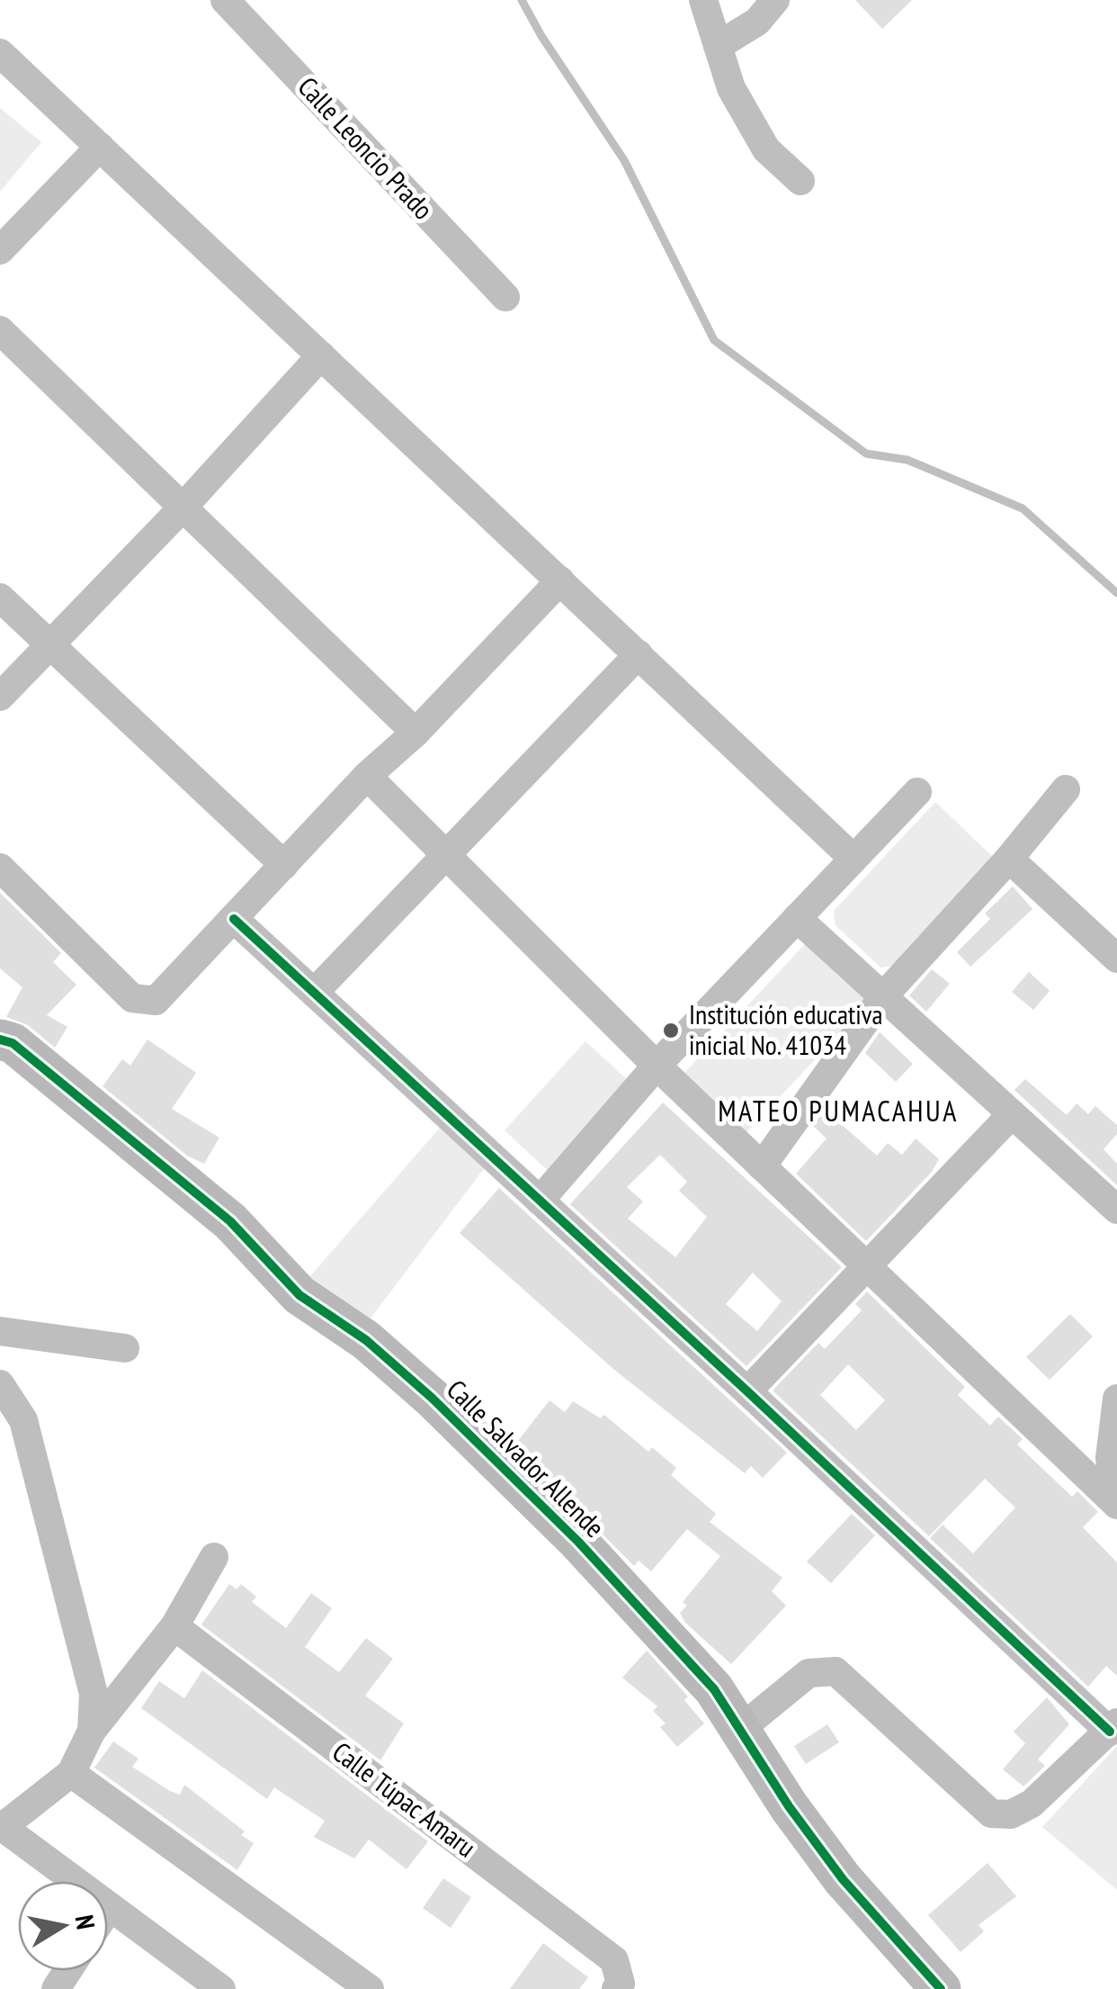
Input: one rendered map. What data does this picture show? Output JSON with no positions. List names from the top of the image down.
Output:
{
  "streets": {
    "street": ["Calle Leoncio Prado", "Calle Salvador Allende", "Calle Túpac Amaru"]
  },
  "districts": ["MATEO PUMACAHUA"],
  "places": ["Institución educativa inicial No. 41034"],
  "north": "right"
}
